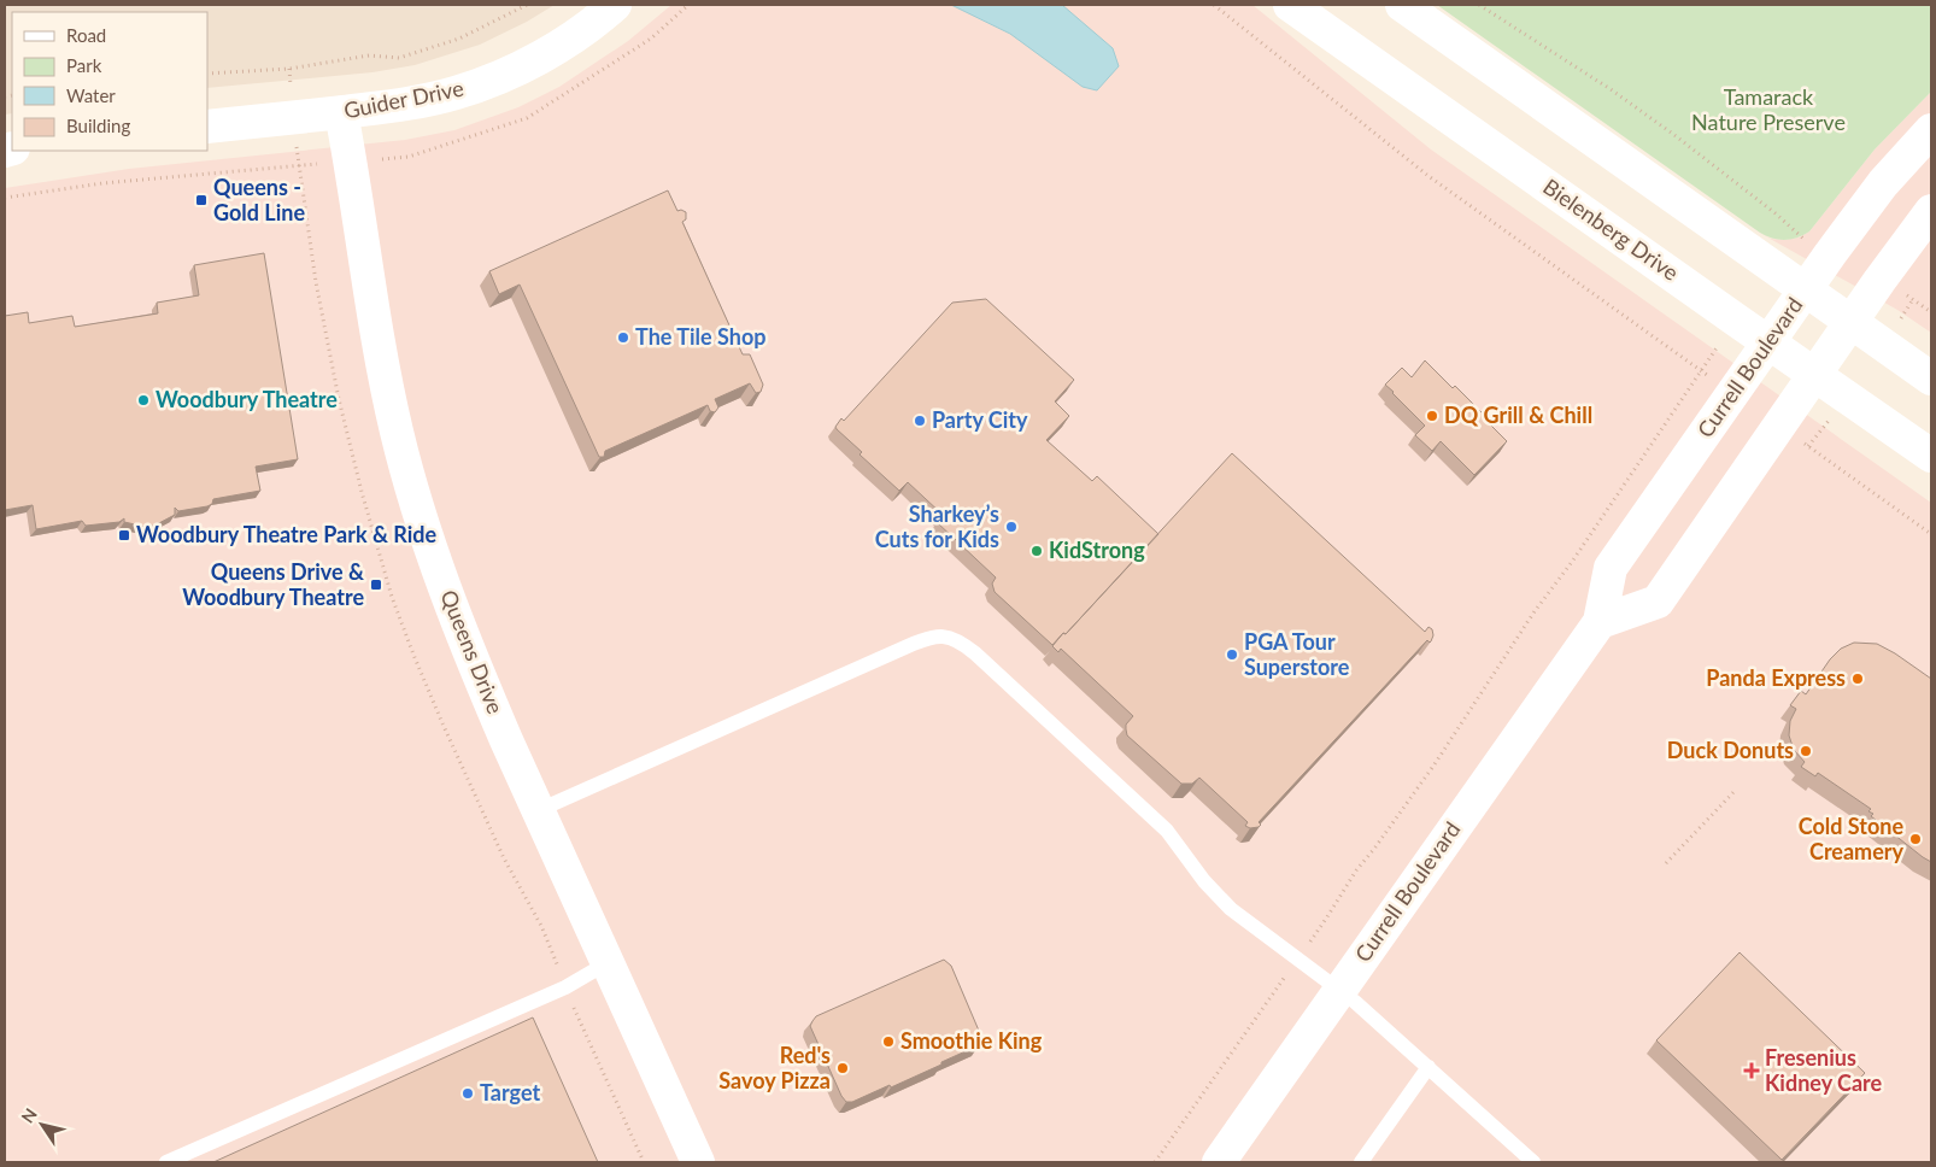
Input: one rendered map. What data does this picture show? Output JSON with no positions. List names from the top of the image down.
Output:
{
  "streets": {
    "street": [
      "Guider Drive",
      "Bielenberg Drive",
      "Currell Boulevard",
      "Queens Drive"
    ]
  },
  "crossings": [
    ["Guider Drive", "Queens Drive"],
    ["Bielenberg Drive", "Currell Boulevard"]
  ],
  "parks": ["Tamarack Nature Preserve"],
  "places": {
    "transit": ["Queens - Gold Line", "Woodbury Theatre Park & Ride", "Queens Drive & Woodbury Theatre"],
    "other": [
      "The Tile Shop",
      "Woodbury Theatre",
      "DQ Grill & Chill",
      "Party City",
      "Sharkey’s Cuts for Kids",
      "KidStrong",
      "PGA Tour Superstore",
      "Panda Express",
      "Duck Donuts",
      "Cold Stone Creamery",
      "Smoothie King",
      "Red's Savoy Pizza",
      "Target"
    ],
    "health": ["Fresenius Kidney Care"]
  },
  "legend": [
    "Road",
    "Park",
    "Water",
    "Building"
  ],
  "north": "top left"
}
